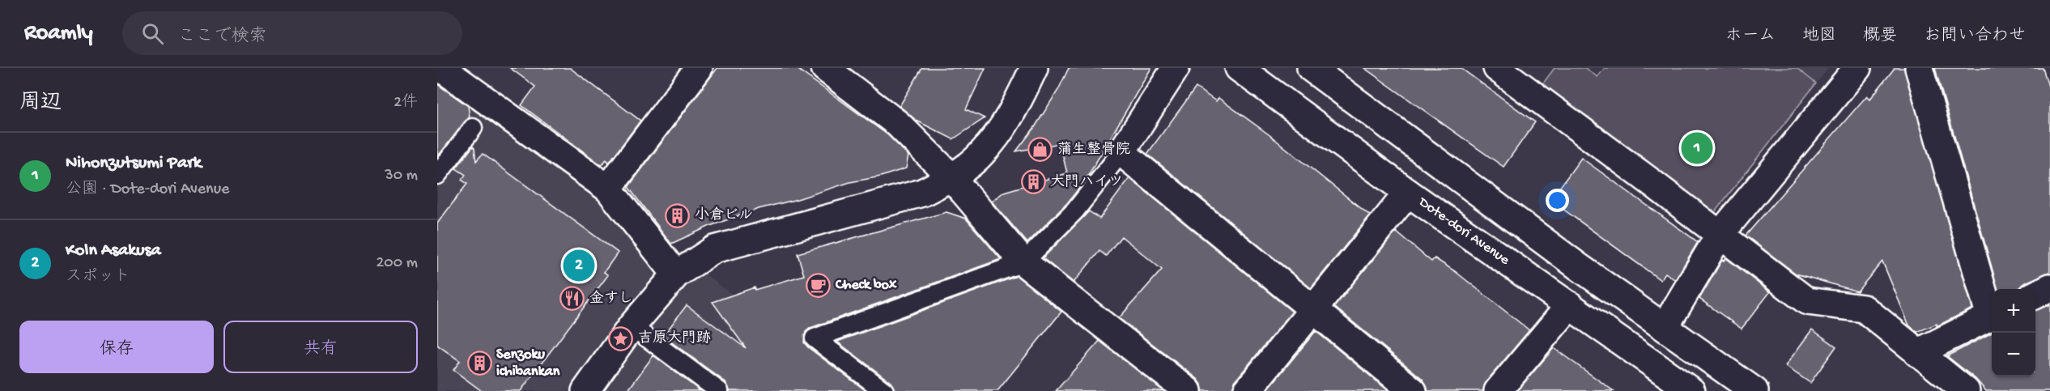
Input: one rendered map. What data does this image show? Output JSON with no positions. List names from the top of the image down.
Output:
{
  "streets": {
    "street": ["Dote-dori Avenue"]
  },
  "places": {
    "shop": ["蒲生整骨院"],
    "building": ["大門ハイツ", "小倉ビル", "Senzoku ichibankan"],
    "cafe": ["Check box"],
    "restaurant": ["金すし"],
    "place": ["吉原大門跡"]
  },
  "page": {
    "header": "Roamly",
    "search": "ここで検索",
    "nav": [
      "ホーム",
      "地図",
      "概要",
      "お問い合わせ"
    ],
    "heading": ["周辺", "2件"],
    "pins": ["1", "2"],
    "list": [
      {
        "mark": "1",
        "name": "Nihonzutsumi Park",
        "note": "公園 · Dote-dori Avenue",
        "value": "30 m"
      },
      {
        "mark": "2",
        "name": "Koln Asakusa",
        "note": "スポット",
        "value": "200 m"
      }
    ],
    "map_buttons": ["+", "−"],
    "buttons": ["保存", "共有"]
  }
}
